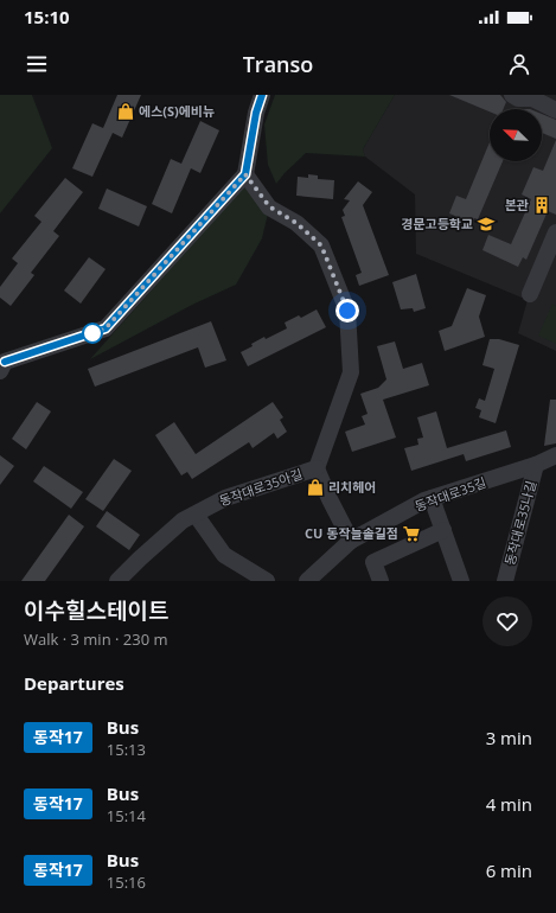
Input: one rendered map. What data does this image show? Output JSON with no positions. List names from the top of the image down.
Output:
{
  "streets": {
    "street": ["동작대로35아길", "동작대로35길", "동작대로35나길"]
  },
  "crossings": [
    ["동작대로35길", "동작대로35나길"]
  ],
  "places": {
    "shop": ["에스(S)에비뉴", "리치헤어"],
    "building": ["본관"],
    "school or university": ["경문고등학교"],
    "supermarket": ["CU 동작늘솔길점"]
  },
  "lines": ["bus line 동작17"],
  "north": "top left",
  "page": {
    "status": "15:10",
    "header": "Transo",
    "heading": [
      ["이수힐스테이트", "Walk · 3 min · 230 m"],
      "Departures"
    ],
    "list": [
      {
        "mark": "동작17",
        "name": "Bus",
        "note": "15:13",
        "value": "3 min"
      },
      {
        "mark": "동작17",
        "name": "Bus",
        "note": "15:14",
        "value": "4 min"
      },
      {
        "mark": "동작17",
        "name": "Bus",
        "note": "15:16",
        "value": "6 min"
      }
    ]
  }
}
